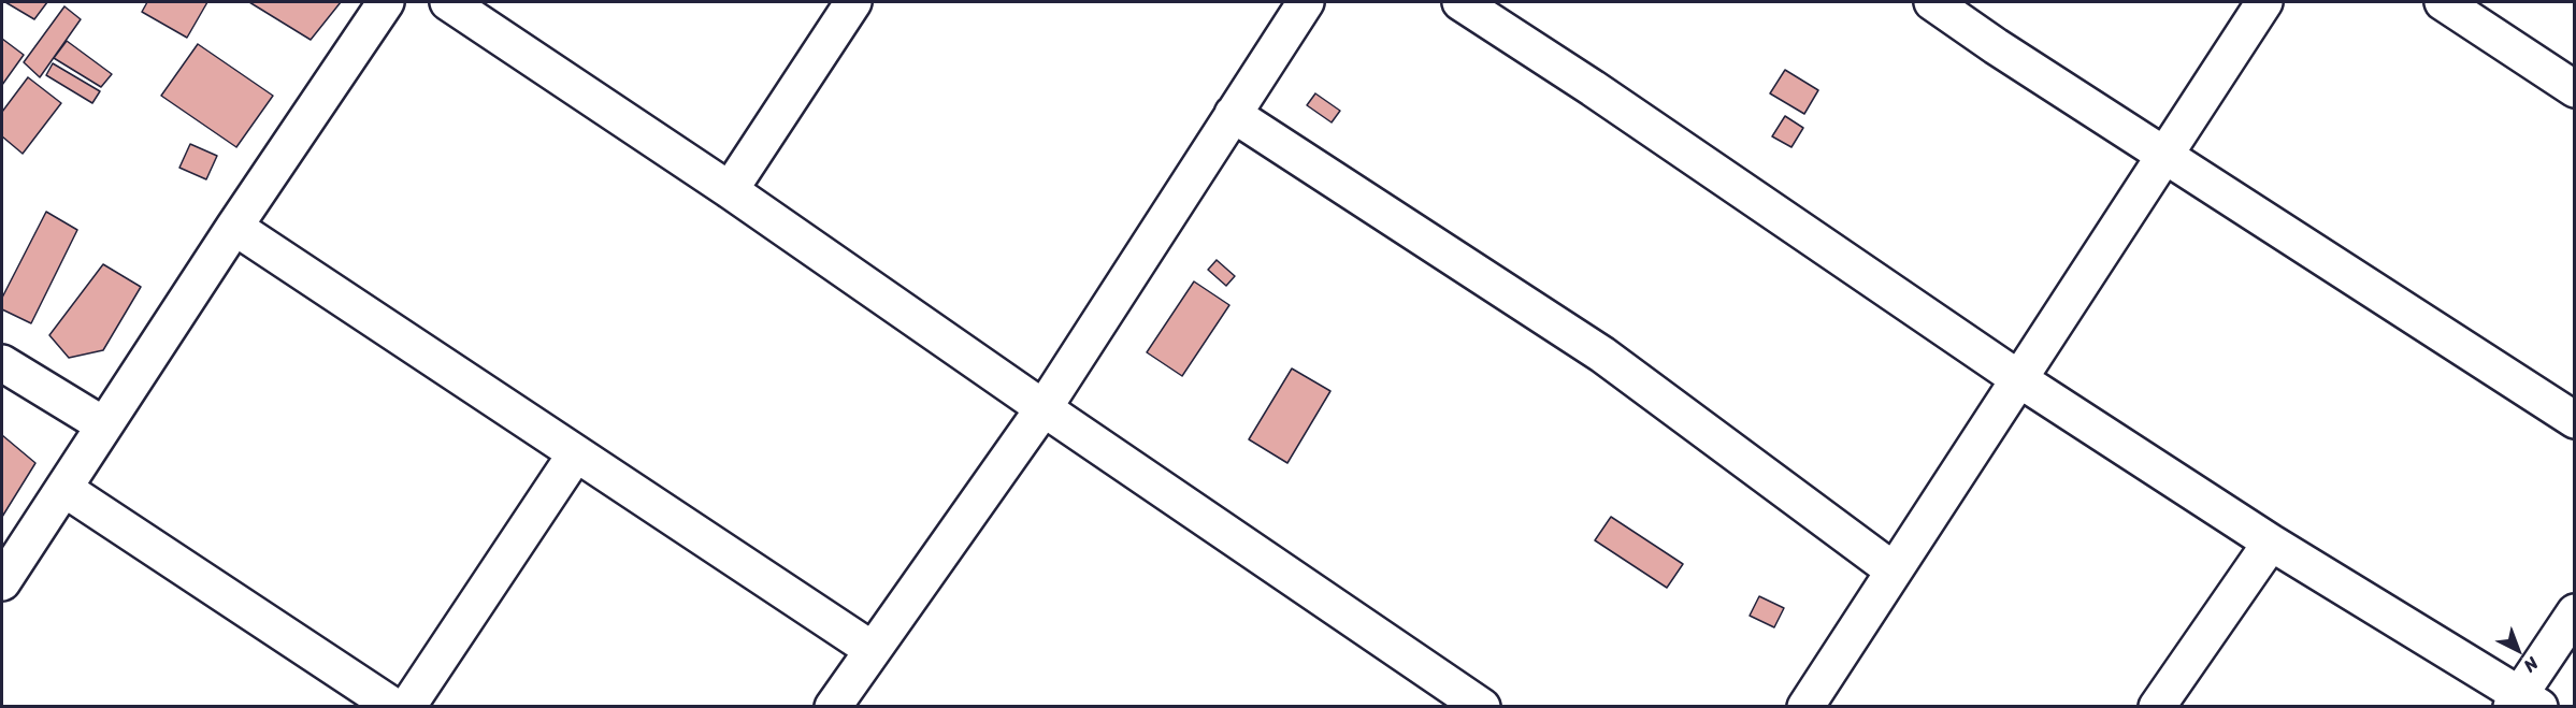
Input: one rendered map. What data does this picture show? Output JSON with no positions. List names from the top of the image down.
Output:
{
  "north": "bottom right"
}
